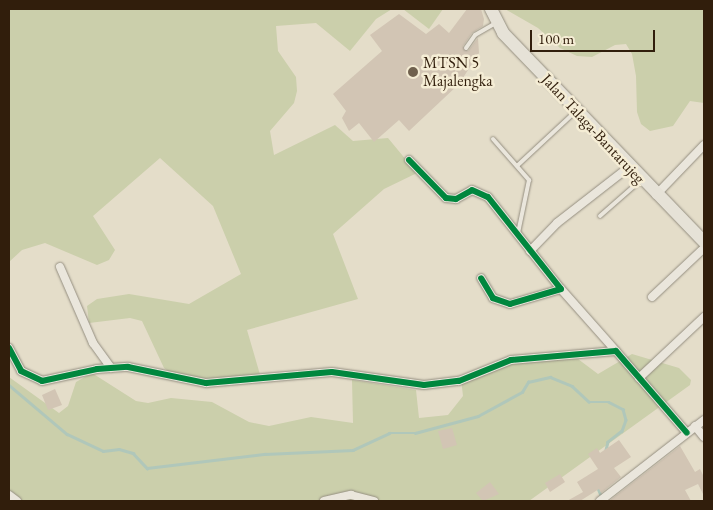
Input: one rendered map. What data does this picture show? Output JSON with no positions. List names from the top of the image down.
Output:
{
  "streets": {
    "main road": ["Jalan Talaga-Bantarujeg"]
  },
  "places": ["MTSN 5 Majalengka"],
  "scale_bar": "100 m"
}
